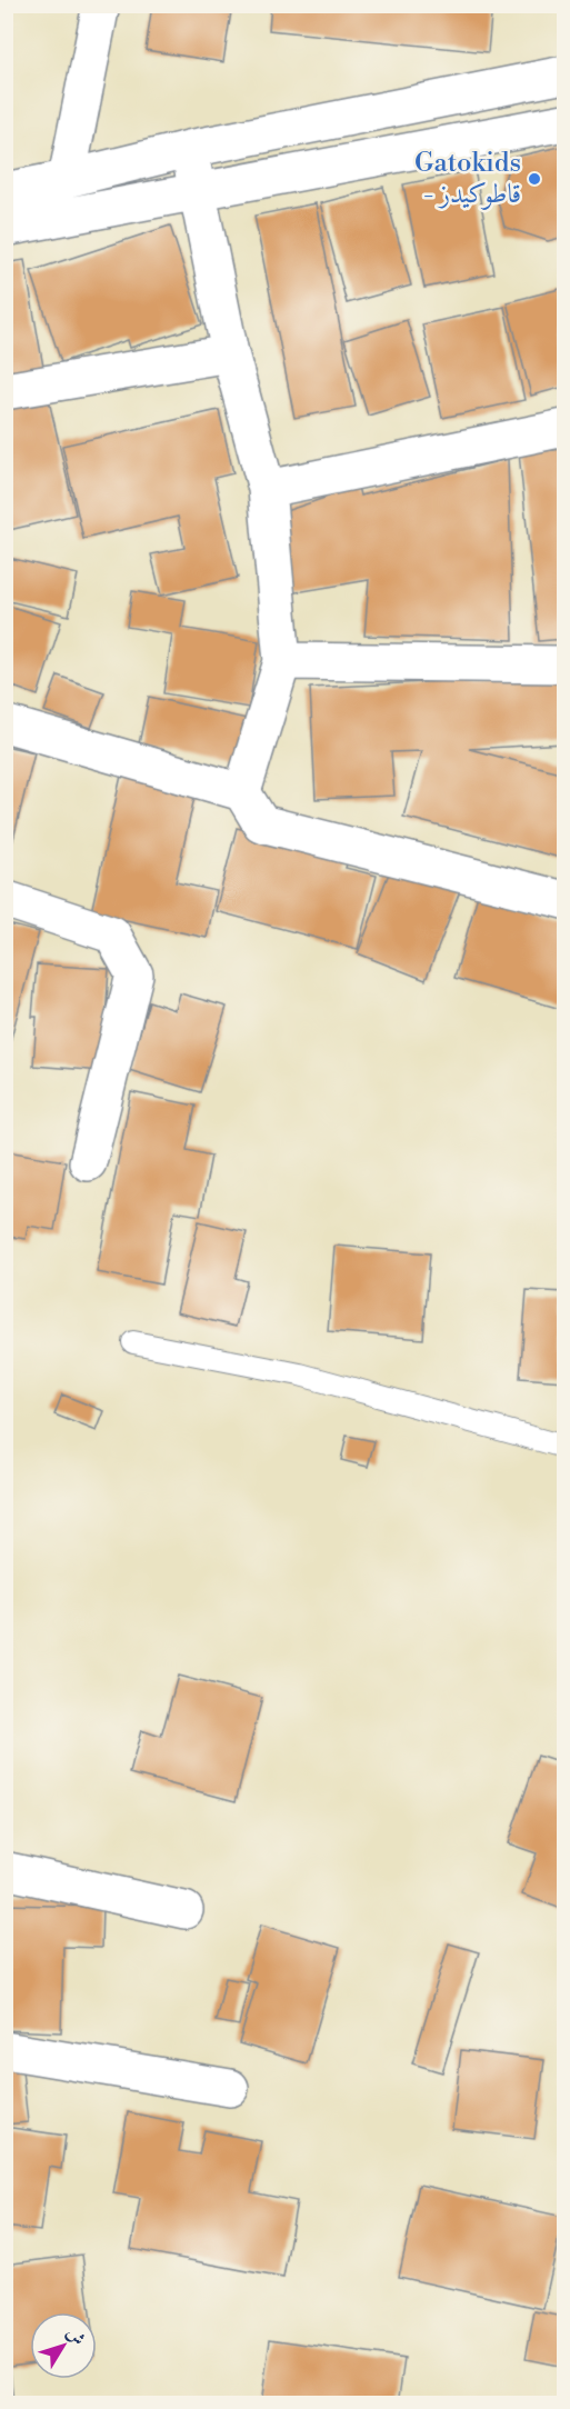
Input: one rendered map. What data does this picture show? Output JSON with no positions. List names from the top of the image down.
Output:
{
  "places": ["Gatokids - قاطوكيدز"],
  "north": "top right"
}
